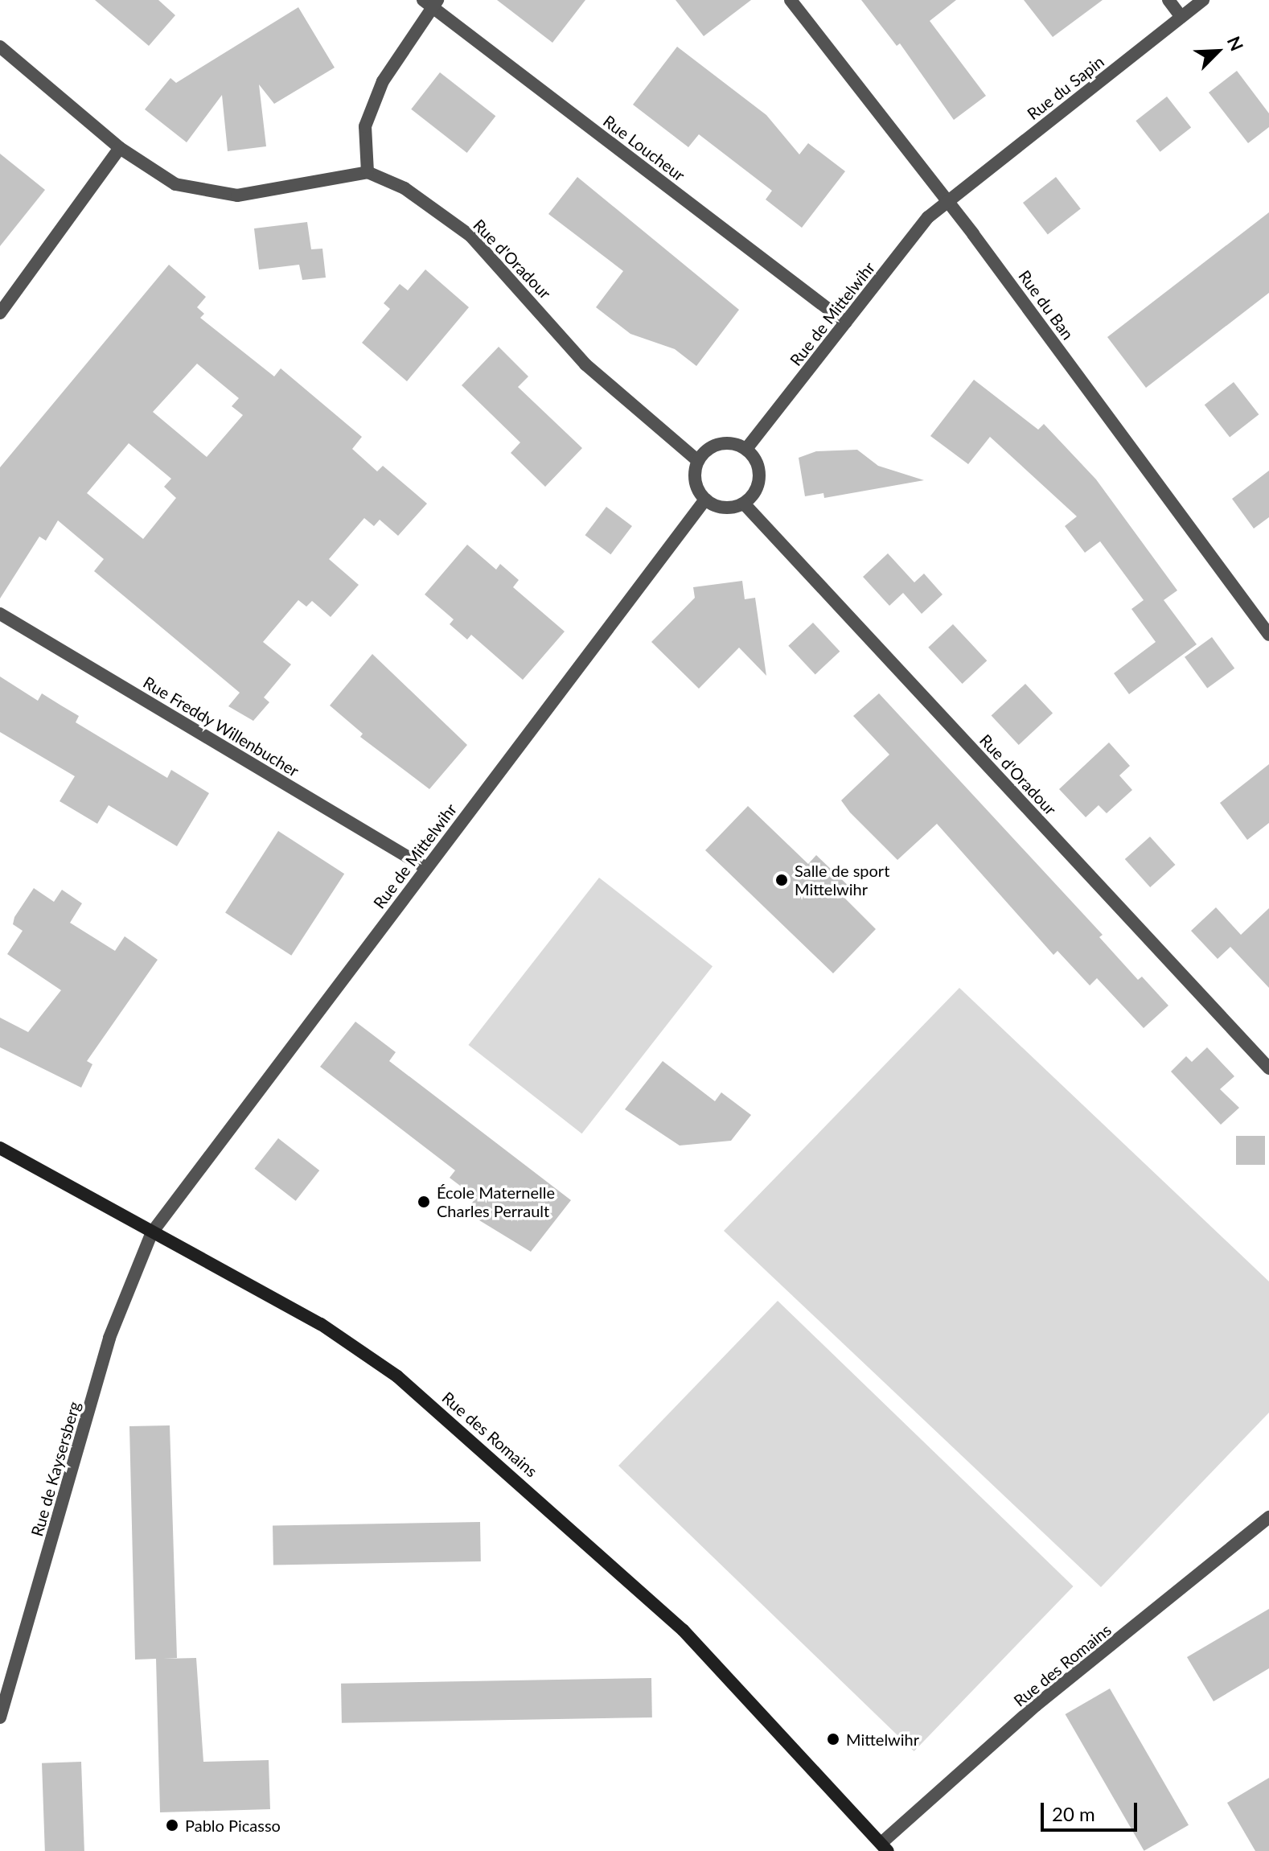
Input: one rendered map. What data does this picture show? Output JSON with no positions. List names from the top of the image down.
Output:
{
  "streets": {
    "main road": ["Rue des Romains"],
    "street": [
      "Rue du Sapin",
      "Rue Loucheur",
      "Rue d'Oradour",
      "Rue du Ban",
      "Rue de Mittelwihr",
      "Rue Freddy Willenbucher",
      "Rue de Kaysersberg"
    ]
  },
  "crossings": [
    ["Rue du Sapin", "Rue du Ban"],
    ["Rue du Sapin", "Rue de Mittelwihr"],
    ["Rue Loucheur", "Rue de Mittelwihr"],
    ["Rue d'Oradour", "Rue de Mittelwihr"],
    ["Rue du Ban", "Rue de Mittelwihr"],
    ["Rue de Mittelwihr", "Rue Freddy Willenbucher"],
    ["Rue de Mittelwihr", "Rue des Romains"],
    ["Rue de Mittelwihr", "Rue de Kaysersberg"],
    ["Rue des Romains", "Rue de Kaysersberg"]
  ],
  "places": [
    "Salle de sport Mittelwihr",
    "École Maternelle Charles Perrault",
    "Mittelwihr",
    "Pablo Picasso"
  ],
  "scale_bar": "20 m",
  "north": "top right"
}
